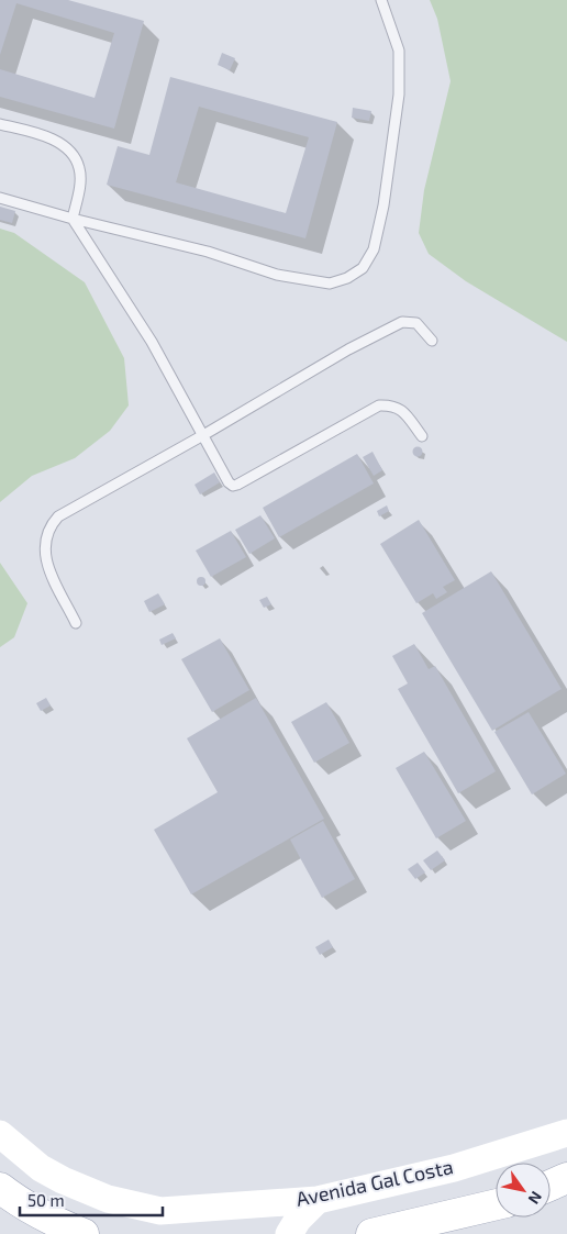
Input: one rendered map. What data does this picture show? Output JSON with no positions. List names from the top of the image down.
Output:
{
  "streets": {
    "street": ["Avenida Gal Costa"]
  },
  "scale_bar": "50 m",
  "north": "bottom right"
}
